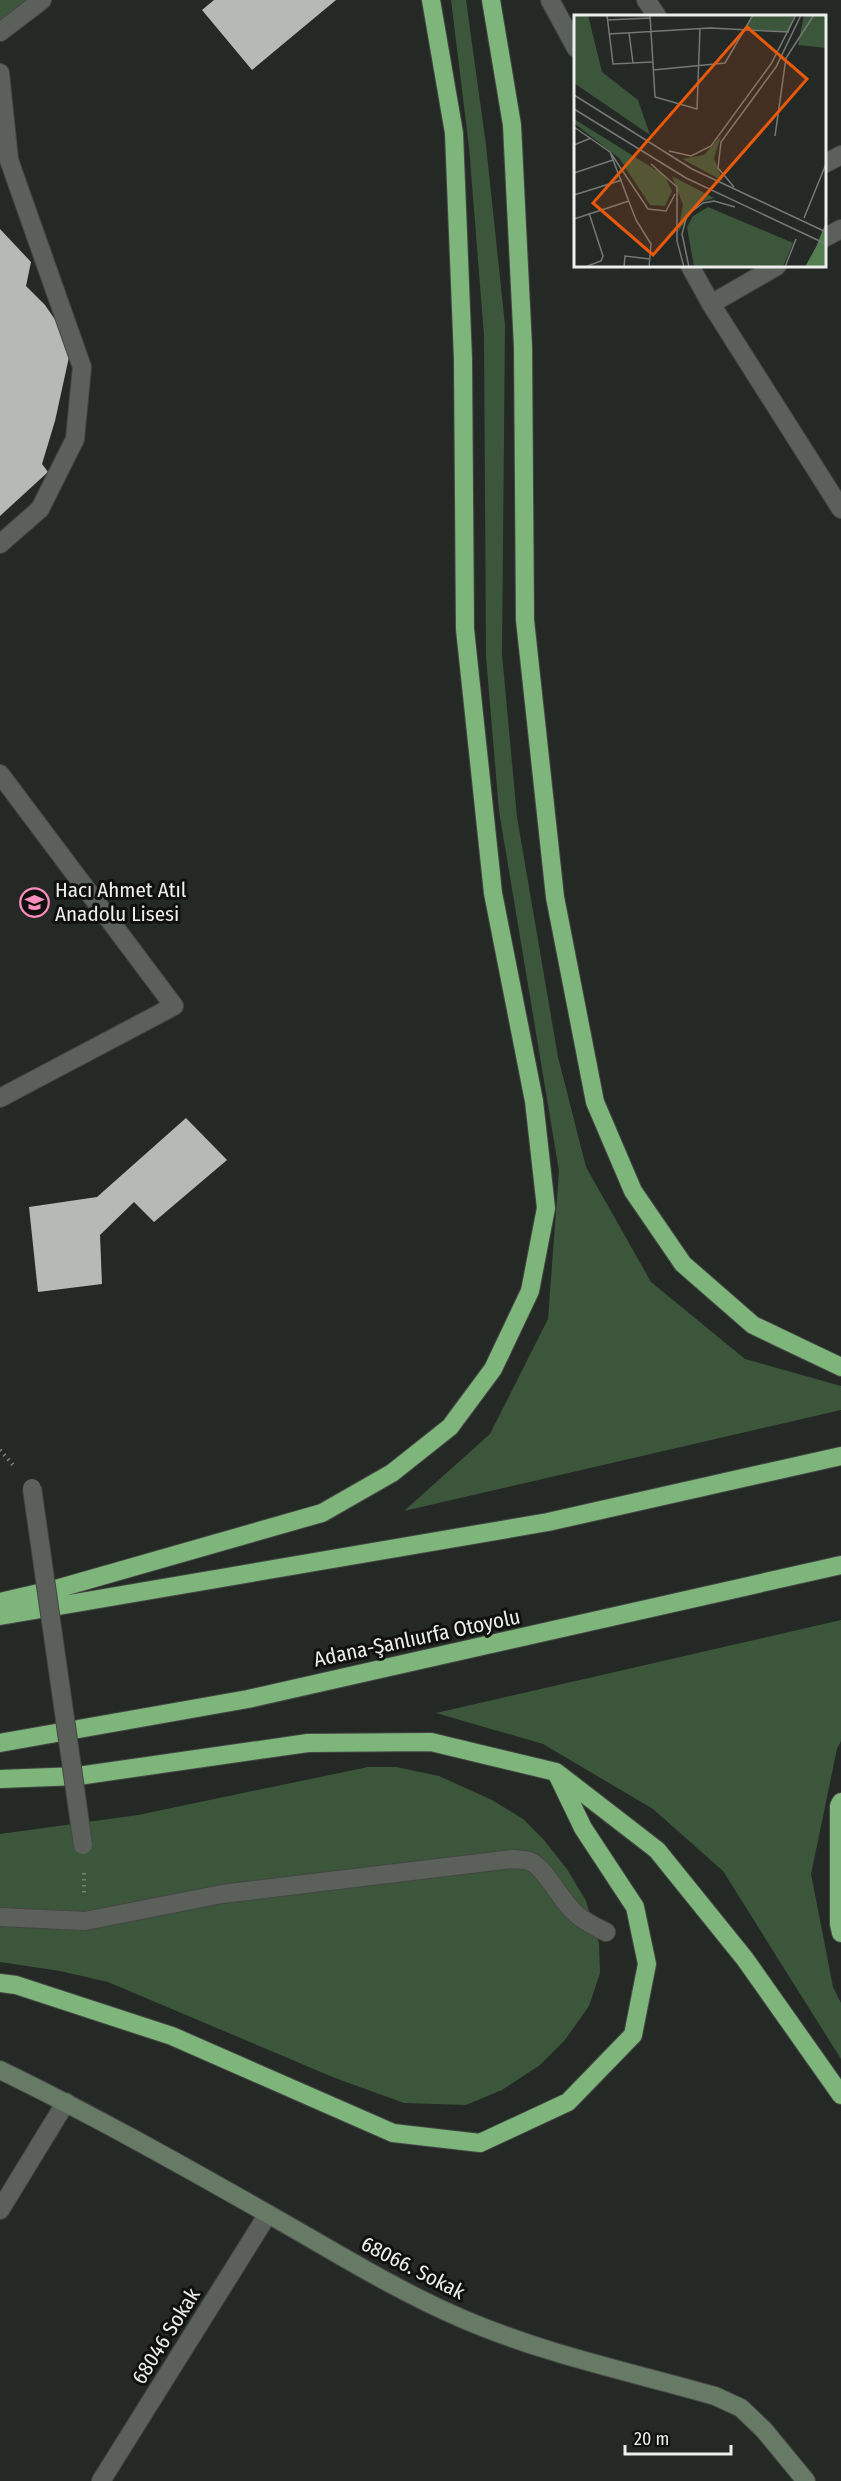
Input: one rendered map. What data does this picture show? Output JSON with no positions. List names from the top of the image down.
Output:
{
  "streets": {
    "highway": ["Adana-Şanlıurfa Otoyolu"],
    "main road": ["68066. Sokak"],
    "street": ["68046 Sokak"]
  },
  "crossings": [
    ["68066. Sokak", "68046 Sokak"]
  ],
  "places": {
    "school or university": ["Hacı Ahmet Atıl Anadolu Lisesi"]
  },
  "scale_bar": "20 m"
}
